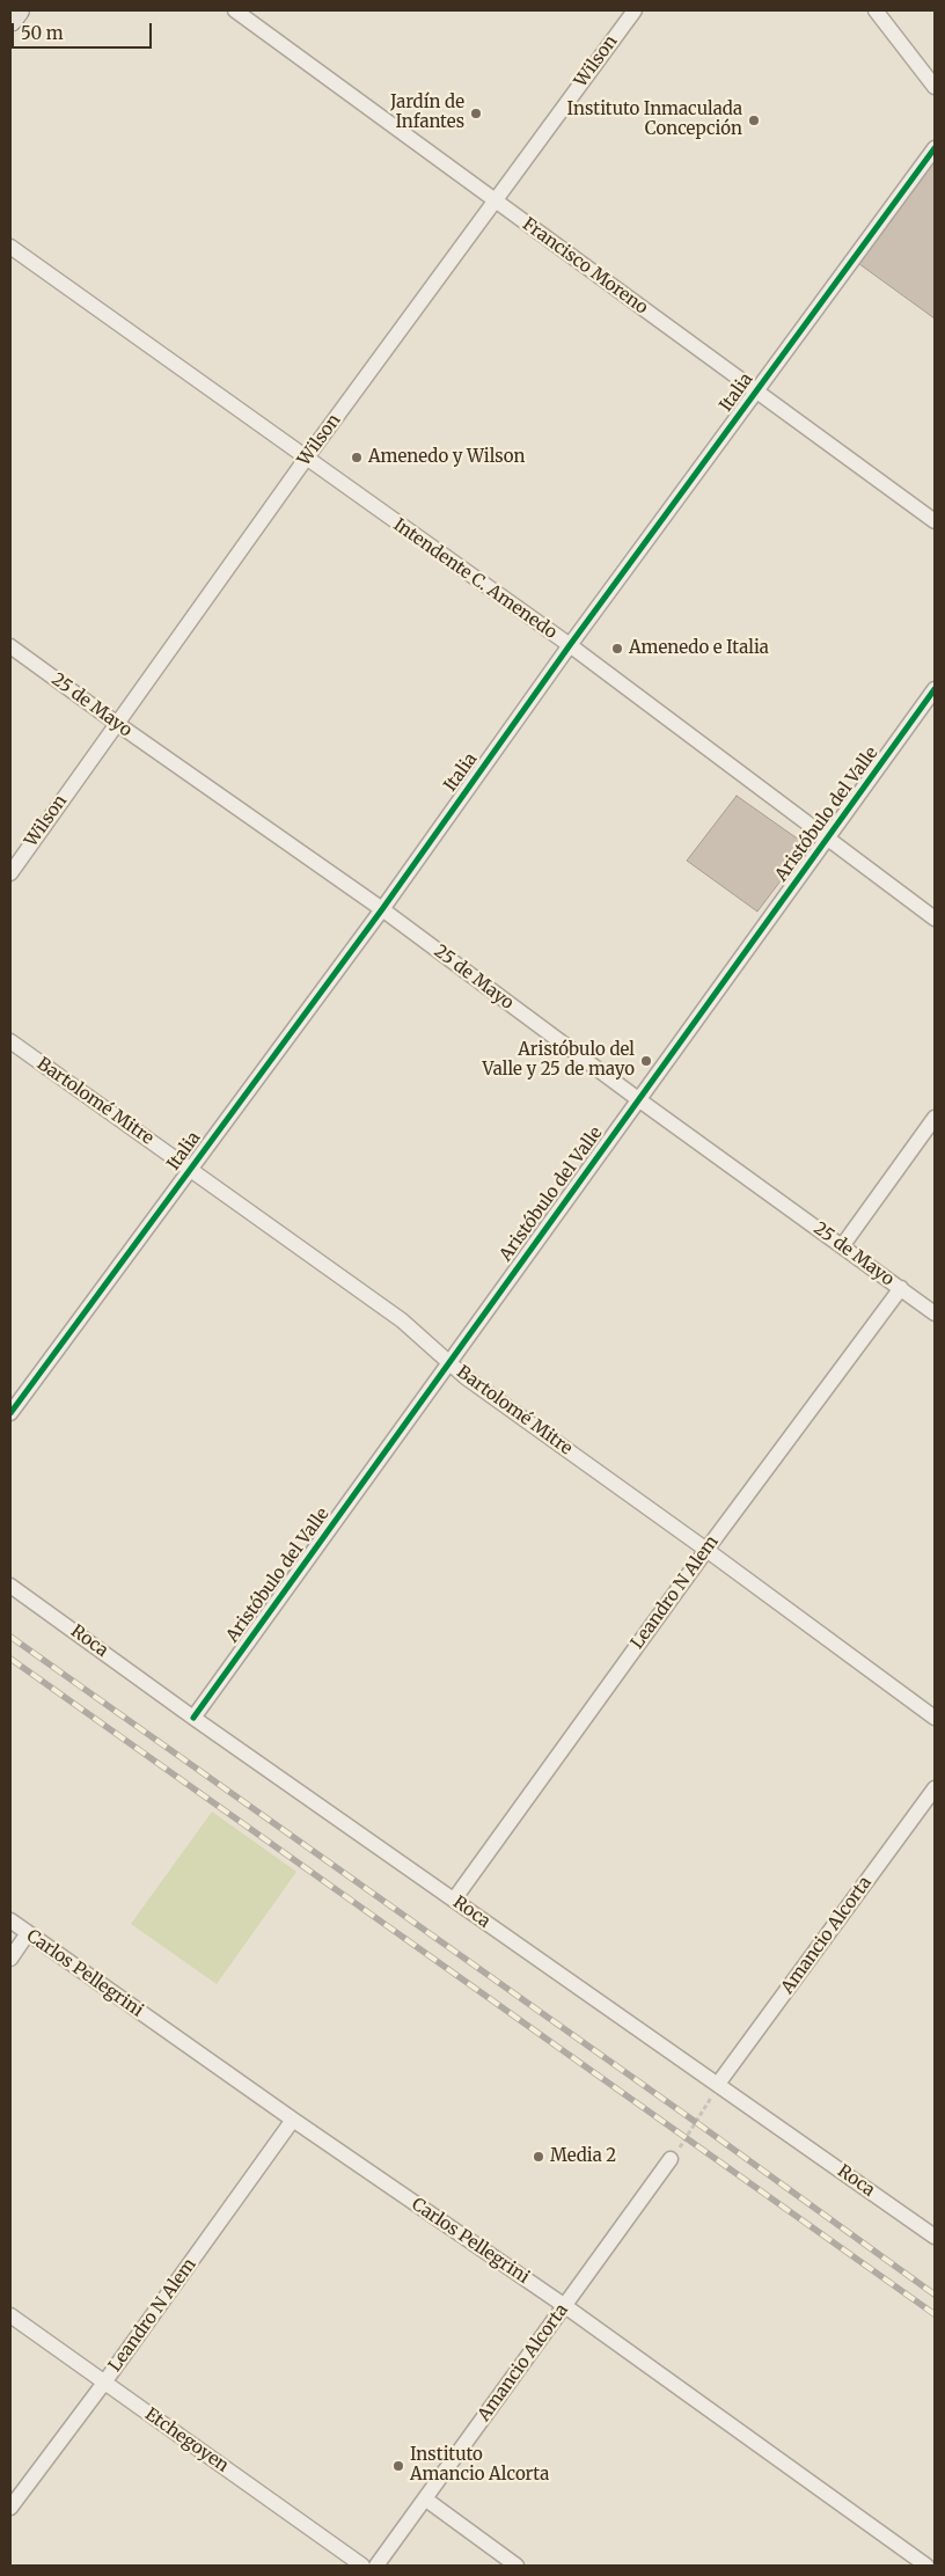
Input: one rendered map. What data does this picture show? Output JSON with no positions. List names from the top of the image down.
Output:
{
  "streets": {
    "street": [
      "Wilson",
      "Francisco Moreno",
      "Italia",
      "Intendente C. Amenedo",
      "25 de Mayo",
      "Aristóbulo del Valle",
      "Bartolomé Mitre",
      "Leandro N Alem",
      "Roca",
      "Amancio Alcorta",
      "Carlos Pellegrini",
      "Etchegoyen"
    ]
  },
  "crossings": [
    ["Wilson", "Francisco Moreno"],
    ["Wilson", "Intendente C. Amenedo"],
    ["Wilson", "25 de Mayo"],
    ["Francisco Moreno", "Italia"],
    ["Italia", "Intendente C. Amenedo"],
    ["Italia", "25 de Mayo"],
    ["Italia", "Bartolomé Mitre"],
    ["Intendente C. Amenedo", "Aristóbulo del Valle"],
    ["25 de Mayo", "Aristóbulo del Valle"],
    ["25 de Mayo", "Leandro N Alem"],
    ["Aristóbulo del Valle", "Bartolomé Mitre"],
    ["Aristóbulo del Valle", "Roca"],
    ["Bartolomé Mitre", "Leandro N Alem"],
    ["Leandro N Alem", "Roca"],
    ["Leandro N Alem", "Carlos Pellegrini"],
    ["Leandro N Alem", "Etchegoyen"],
    ["Roca", "Amancio Alcorta"],
    ["Amancio Alcorta", "Carlos Pellegrini"]
  ],
  "places": [
    "Jardín de Infantes",
    "Instituto Inmaculada Concepción",
    "Amenedo y Wilson",
    "Amenedo e Italia",
    "Aristóbulo del Valle y 25 de mayo",
    "Media 2",
    "Instituto Amancio Alcorta"
  ],
  "scale_bar": "50 m"
}
